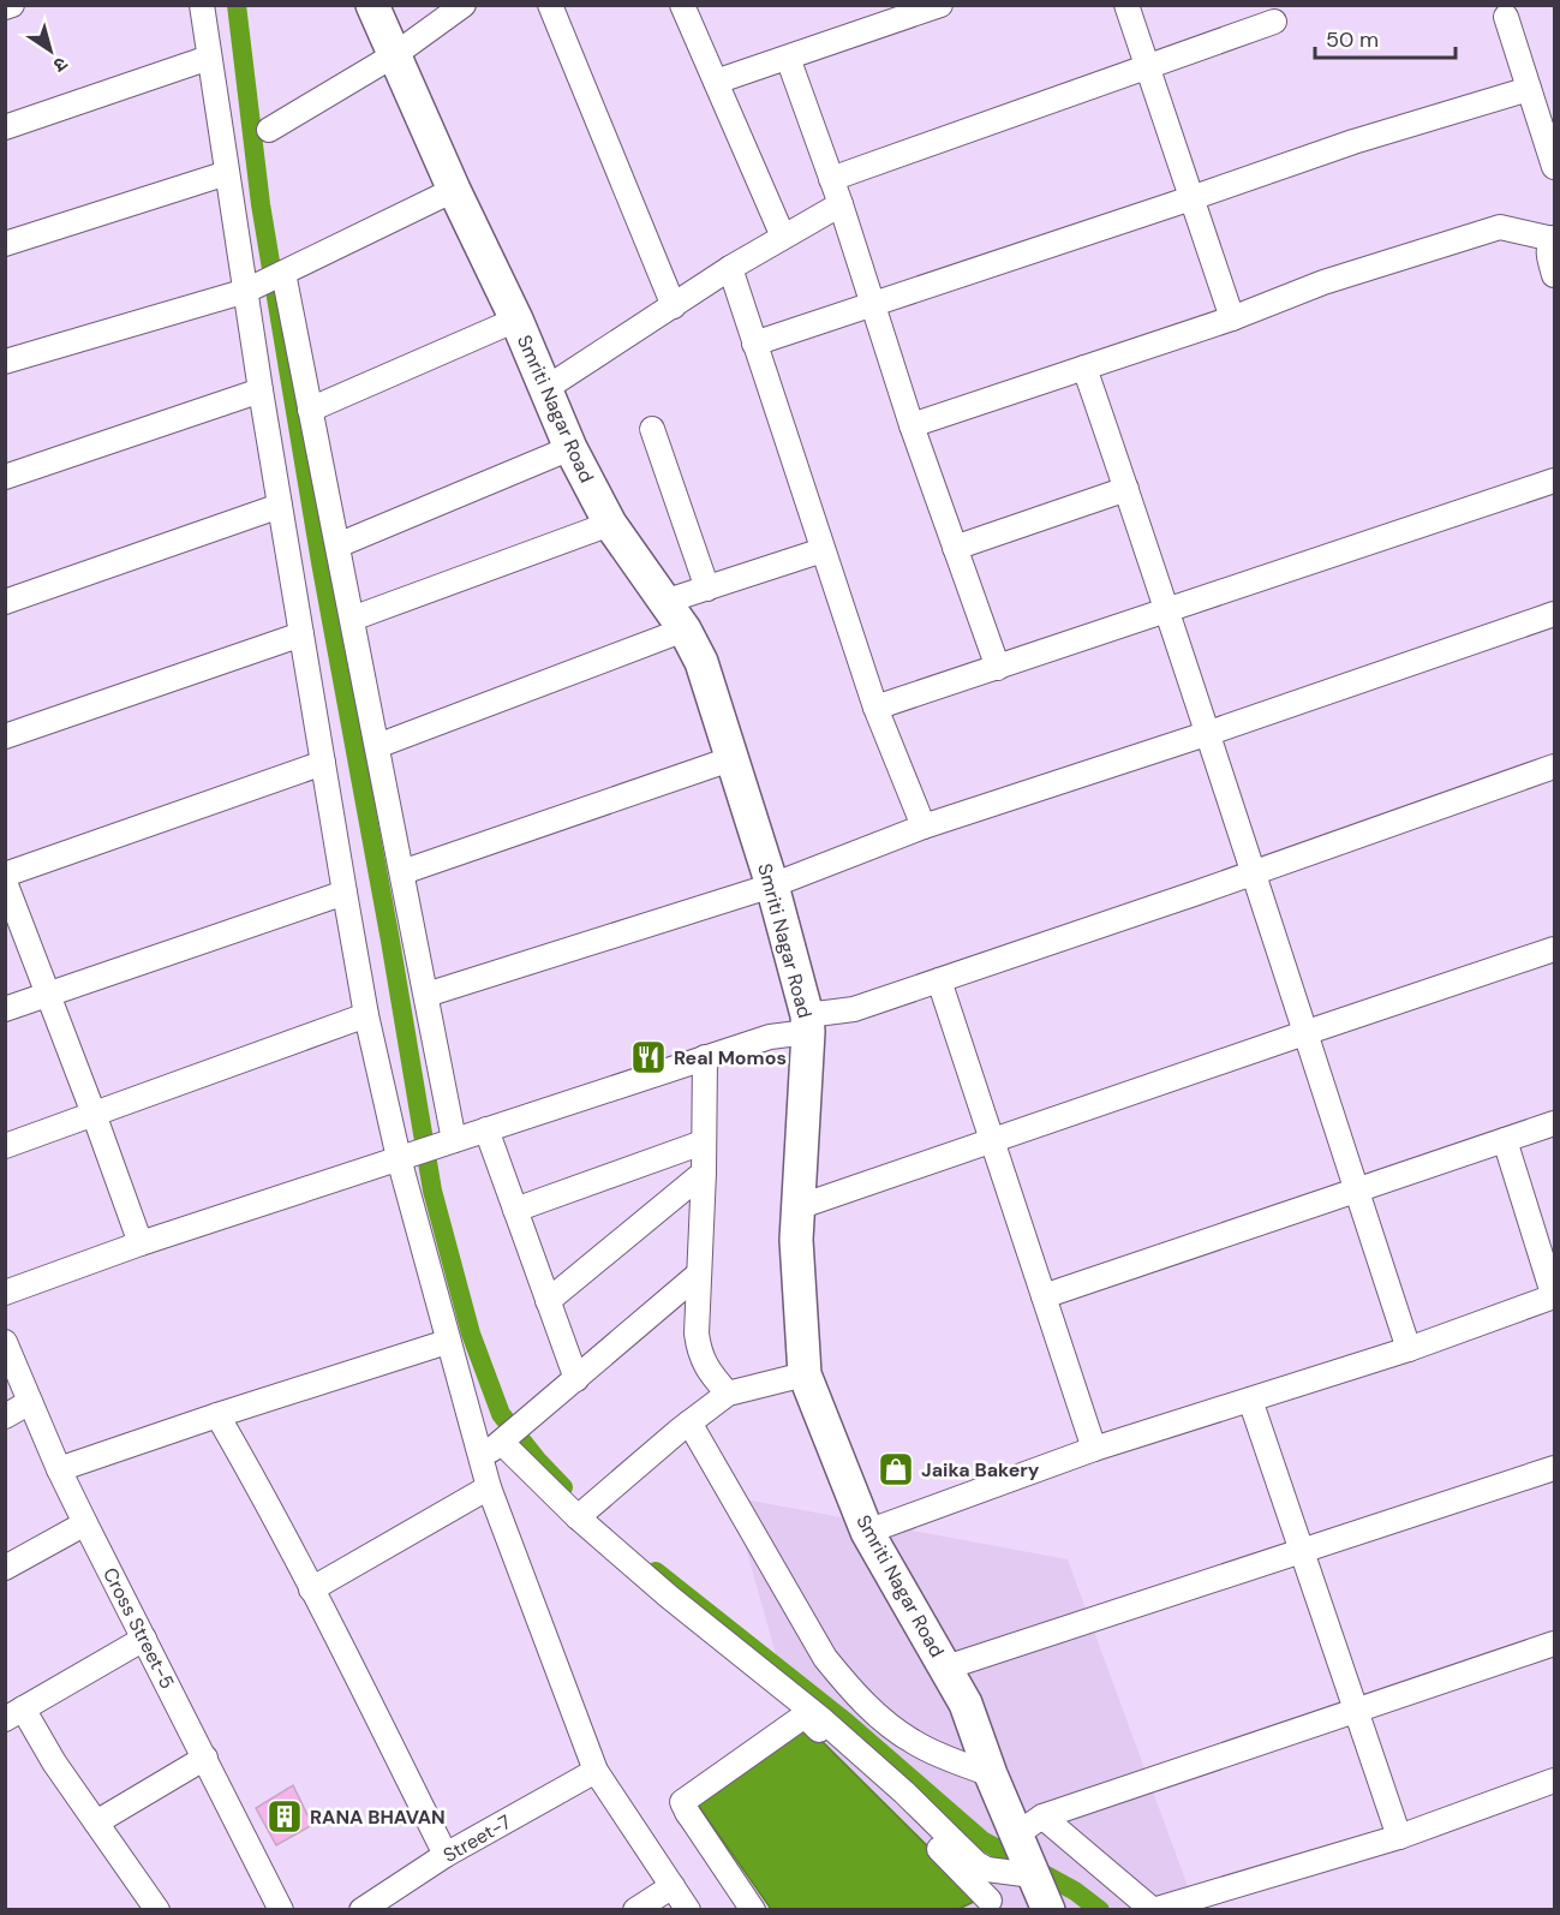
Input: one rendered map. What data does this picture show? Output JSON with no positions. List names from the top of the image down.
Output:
{
  "streets": {
    "main road": ["Smriti Nagar Road"],
    "street": ["Cross Street-5", "Street-7"]
  },
  "places": {
    "restaurant": ["Real Momos"],
    "shop": ["Jaika Bakery"],
    "building": ["RANA BHAVAN"]
  },
  "scale_bar": "50 m",
  "north": "bottom right"
}
